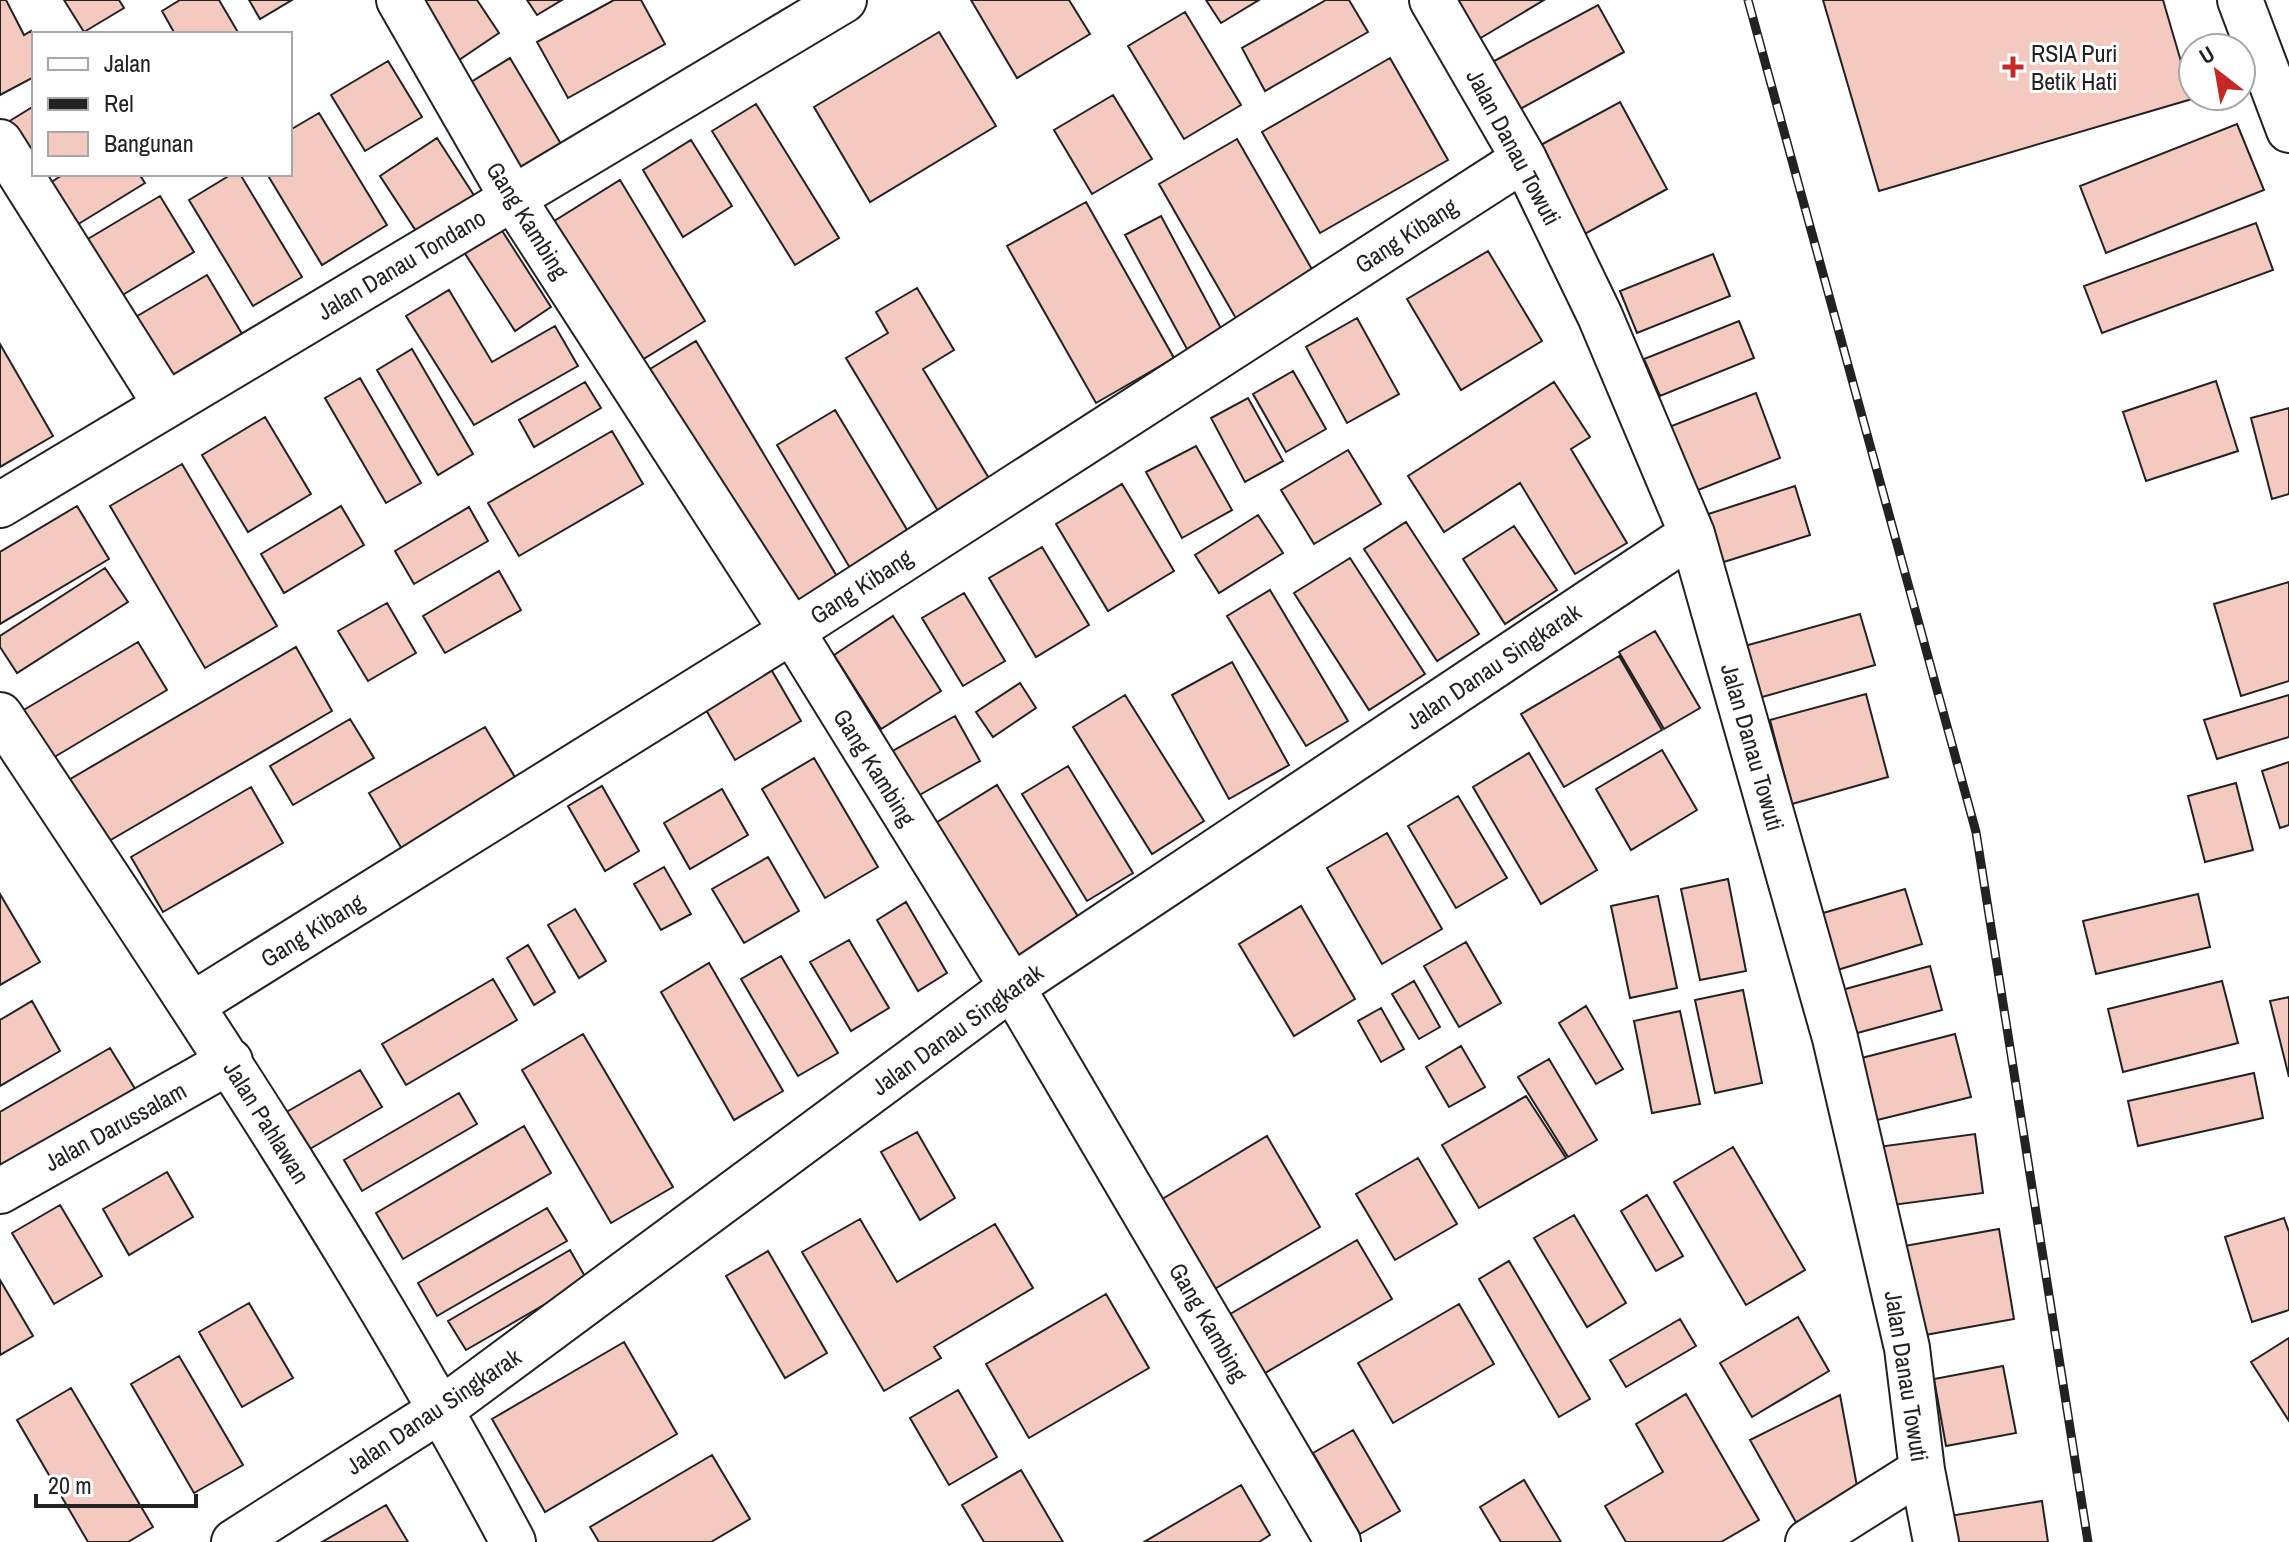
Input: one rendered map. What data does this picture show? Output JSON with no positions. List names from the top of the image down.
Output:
{
  "streets": {
    "street": [
      "Jalan Danau Towuti",
      "Gang Kambing",
      "Gang Kibang",
      "Jalan Danau Tondano",
      "Jalan Danau Singkarak",
      "Jalan Pahlawan",
      "Jalan Darussalam"
    ]
  },
  "crossings": [
    ["Jalan Danau Towuti", "Gang Kibang"],
    ["Jalan Danau Towuti", "Jalan Danau Singkarak"],
    ["Gang Kambing", "Gang Kibang"],
    ["Gang Kambing", "Jalan Danau Tondano"],
    ["Gang Kambing", "Jalan Danau Singkarak"],
    ["Gang Kibang", "Jalan Pahlawan"],
    ["Jalan Danau Singkarak", "Jalan Pahlawan"],
    ["Jalan Pahlawan", "Jalan Darussalam"]
  ],
  "places": {
    "health": ["RSIA Puri Betik Hati"]
  },
  "legend": ["Jalan", "Rel", "Bangunan"],
  "scale_bar": "20 m",
  "north": "top left"
}
